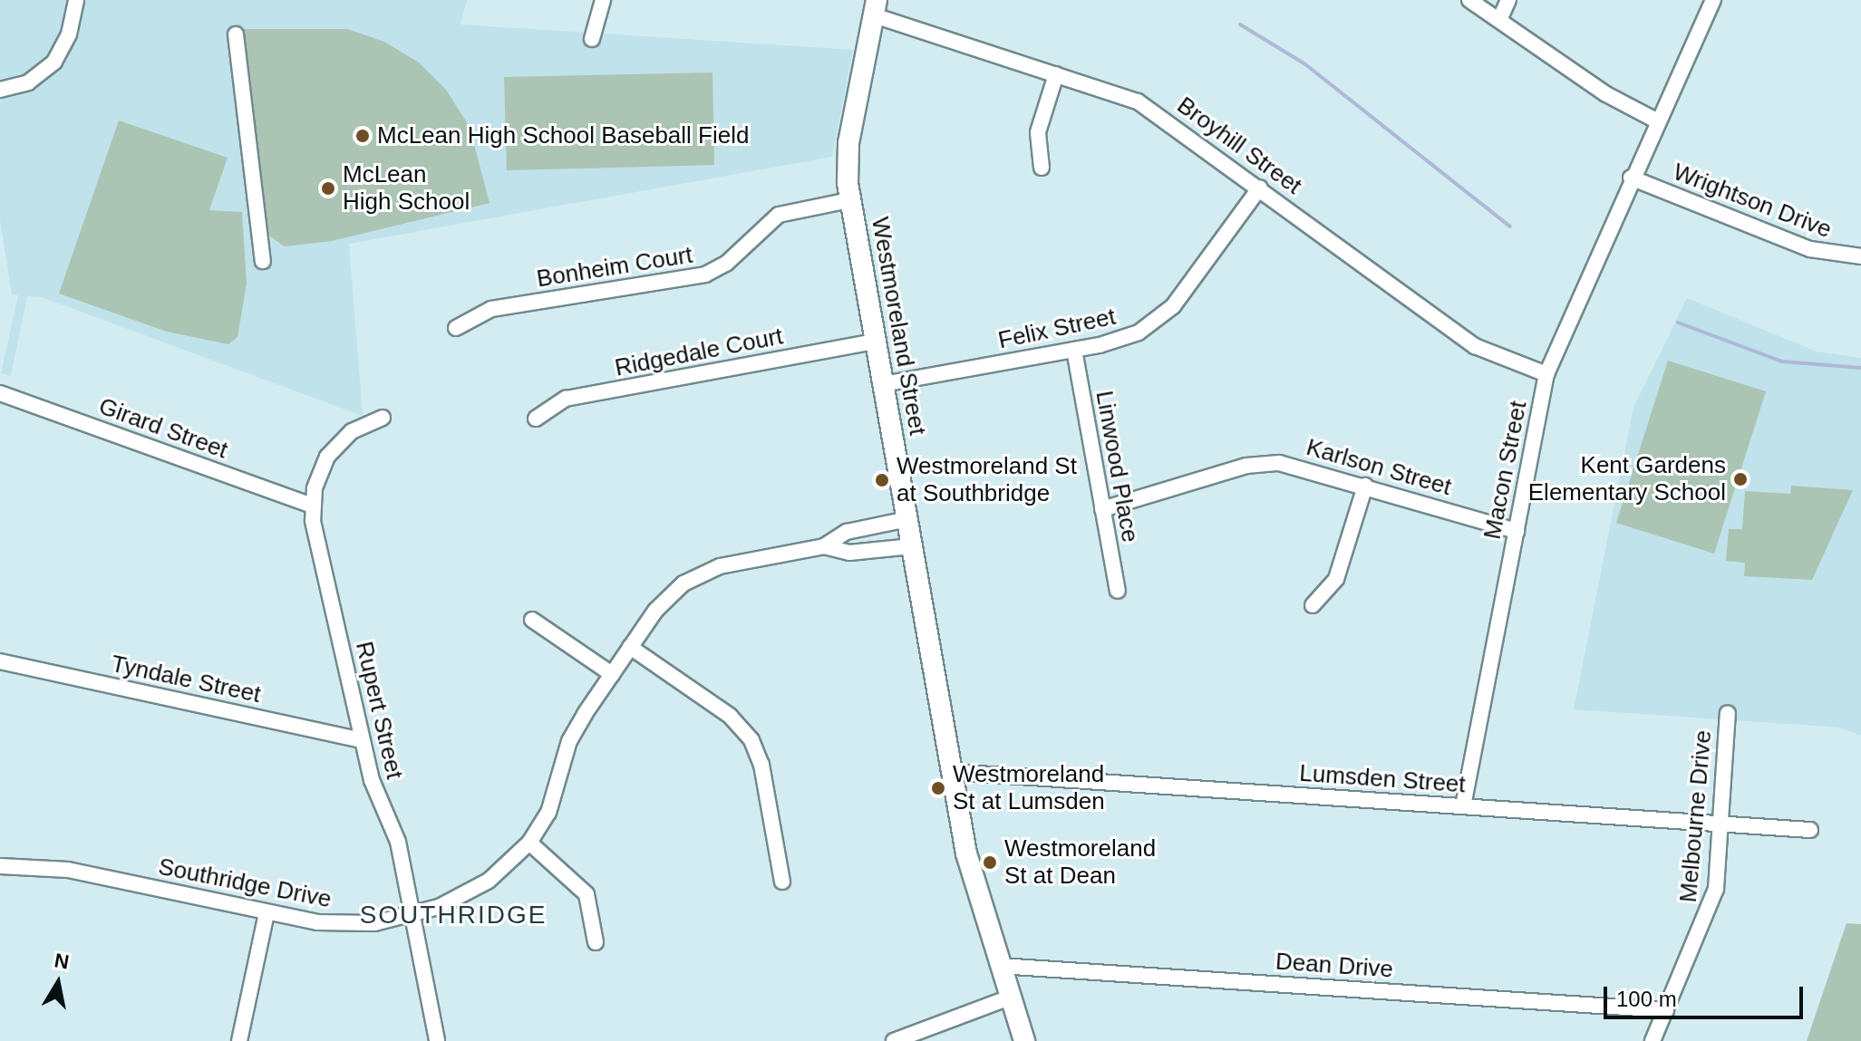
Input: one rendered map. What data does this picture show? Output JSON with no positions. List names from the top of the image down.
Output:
{
  "streets": {
    "main road": ["Westmoreland Street"],
    "street": [
      "Broyhill Street",
      "Wrightson Drive",
      "Bonheim Court",
      "Felix Street",
      "Ridgedale Court",
      "Girard Street",
      "Linwood Place",
      "Karlson Street",
      "Macon Street",
      "Tyndale Street",
      "Rupert Street",
      "Lumsden Street",
      "Melbourne Drive",
      "Southridge Drive",
      "Dean Drive"
    ]
  },
  "crossings": [
    ["Broyhill Street", "Westmoreland Street"],
    ["Broyhill Street", "Felix Street"],
    ["Broyhill Street", "Macon Street"],
    ["Wrightson Drive", "Macon Street"],
    ["Bonheim Court", "Westmoreland Street"],
    ["Westmoreland Street", "Felix Street"],
    ["Westmoreland Street", "Ridgedale Court"],
    ["Westmoreland Street", "Lumsden Street"],
    ["Westmoreland Street", "Southridge Drive"],
    ["Westmoreland Street", "Dean Drive"],
    ["Felix Street", "Linwood Place"],
    ["Girard Street", "Rupert Street"],
    ["Linwood Place", "Karlson Street"],
    ["Karlson Street", "Macon Street"],
    ["Macon Street", "Lumsden Street"],
    ["Tyndale Street", "Rupert Street"],
    ["Rupert Street", "Southridge Drive"],
    ["Lumsden Street", "Melbourne Drive"],
    ["Melbourne Drive", "Dean Drive"]
  ],
  "districts": ["SOUTHRIDGE"],
  "places": [
    "McLean High School Baseball Field",
    "McLean High School",
    "Kent Gardens Elementary School",
    "Westmoreland St at Southbridge",
    "Westmoreland St at Lumsden",
    "Westmoreland St at Dean"
  ],
  "scale_bar": "100 m",
  "north": "top"
}
